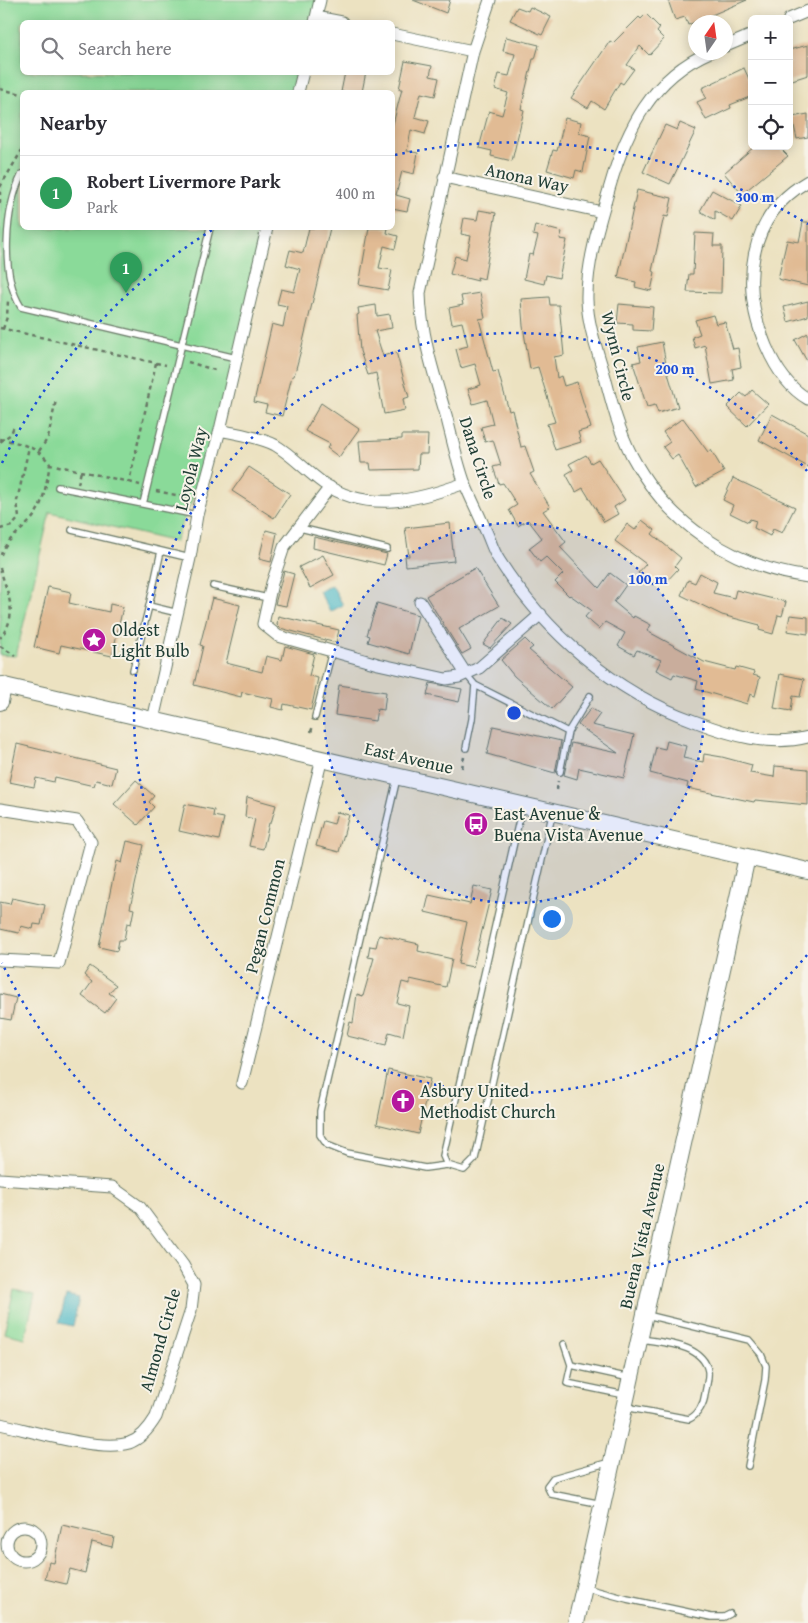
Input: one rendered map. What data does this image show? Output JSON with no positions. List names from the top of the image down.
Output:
{
  "streets": {
    "main road": ["East Avenue", "Buena Vista Avenue"],
    "street": [
      "Anona Way",
      "Wynn Circle",
      "Dana Circle",
      "Loyola Way",
      "Pegan Common",
      "Almond Circle"
    ]
  },
  "crossings": [
    ["Anona Way", "Wynn Circle"],
    ["Anona Way", "Dana Circle"],
    ["Loyola Way", "East Avenue"],
    ["East Avenue", "Pegan Common"],
    ["East Avenue", "Buena Vista Avenue"]
  ],
  "places": {
    "place": ["Oldest Light Bulb"],
    "bus stop": ["East Avenue & Buena Vista Avenue"],
    "church": ["Asbury United Methodist Church"]
  },
  "north": "top",
  "page": {
    "map_buttons": ["+", "−"],
    "search": "Search here",
    "heading": "Nearby",
    "list": [
      {
        "mark": "1",
        "name": "Robert Livermore Park",
        "note": "Park",
        "value": "400 m"
      }
    ],
    "pins": "1"
  },
  "rings": ["300 m", "200 m", "100 m"]
}
